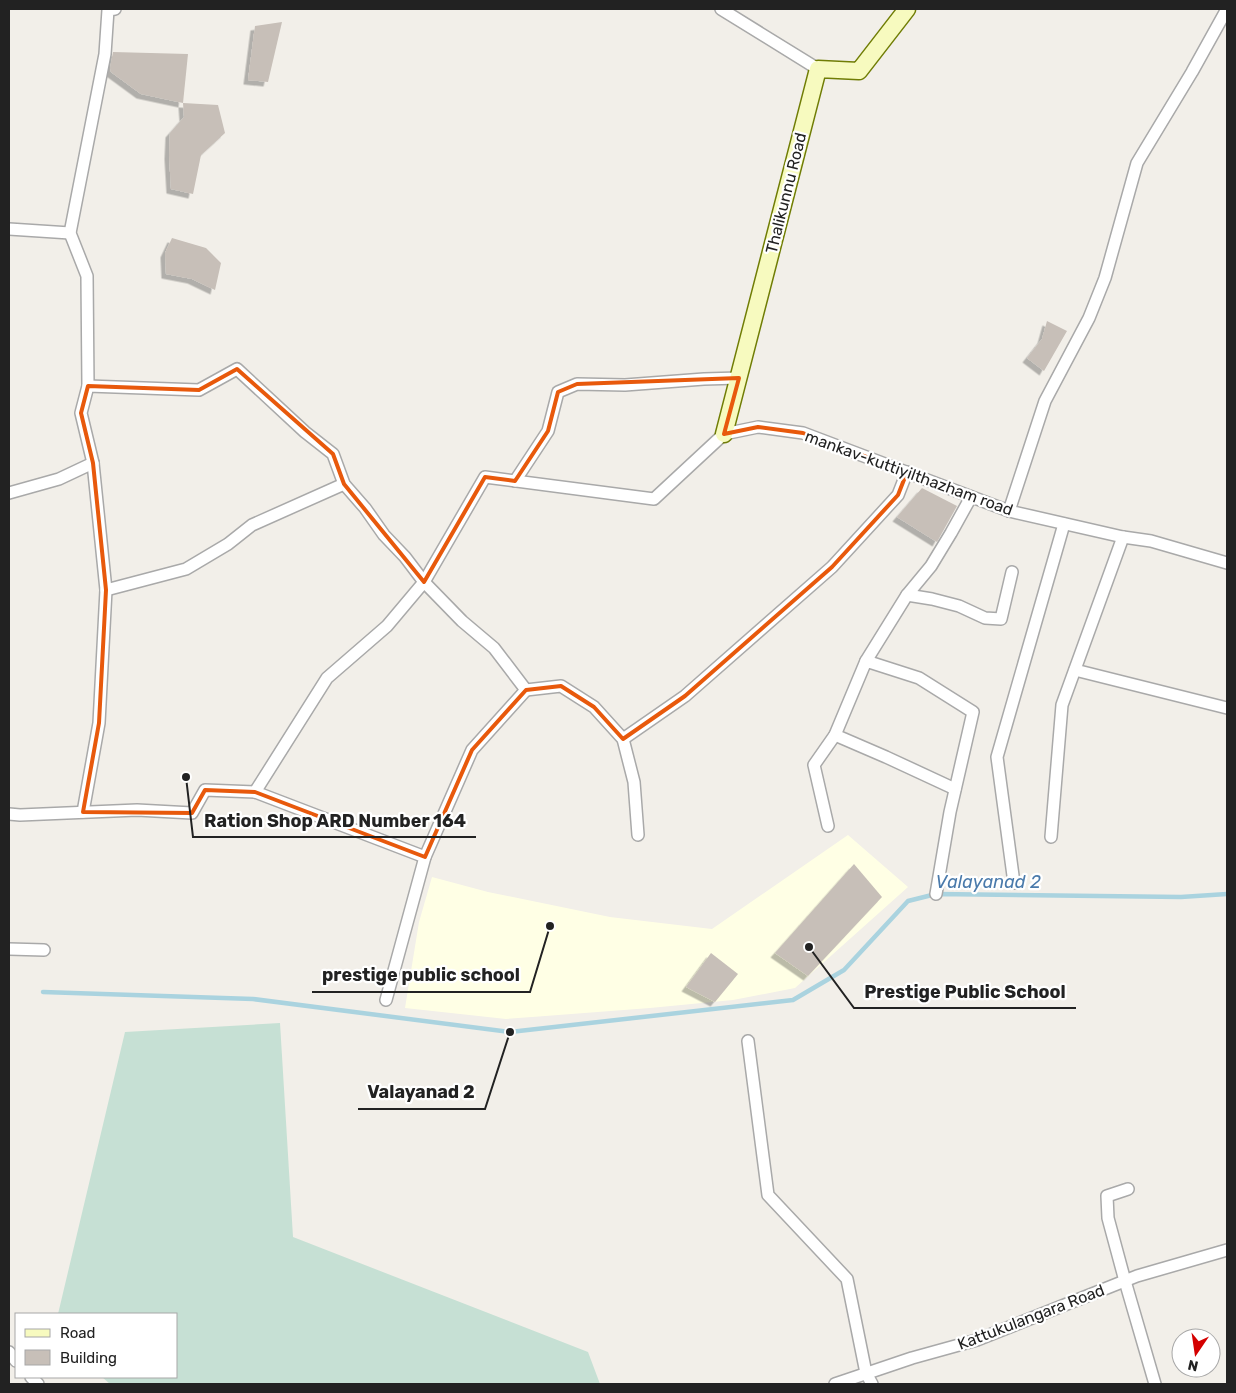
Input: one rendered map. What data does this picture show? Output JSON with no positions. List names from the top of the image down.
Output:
{
  "streets": {
    "street": ["Thalikunnu Road", "mankav-kuttiyilthazham road", "Kattukulangara Road"]
  },
  "crossings": [
    ["Thalikunnu Road", "mankav-kuttiyilthazham road"]
  ],
  "water": ["Valayanad 2"],
  "places": [
    "Ration Shop ARD Number 164",
    "prestige public school",
    "Prestige Public School",
    "Valayanad 2"
  ],
  "legend": ["Road", "Building"],
  "north": "bottom"
}
